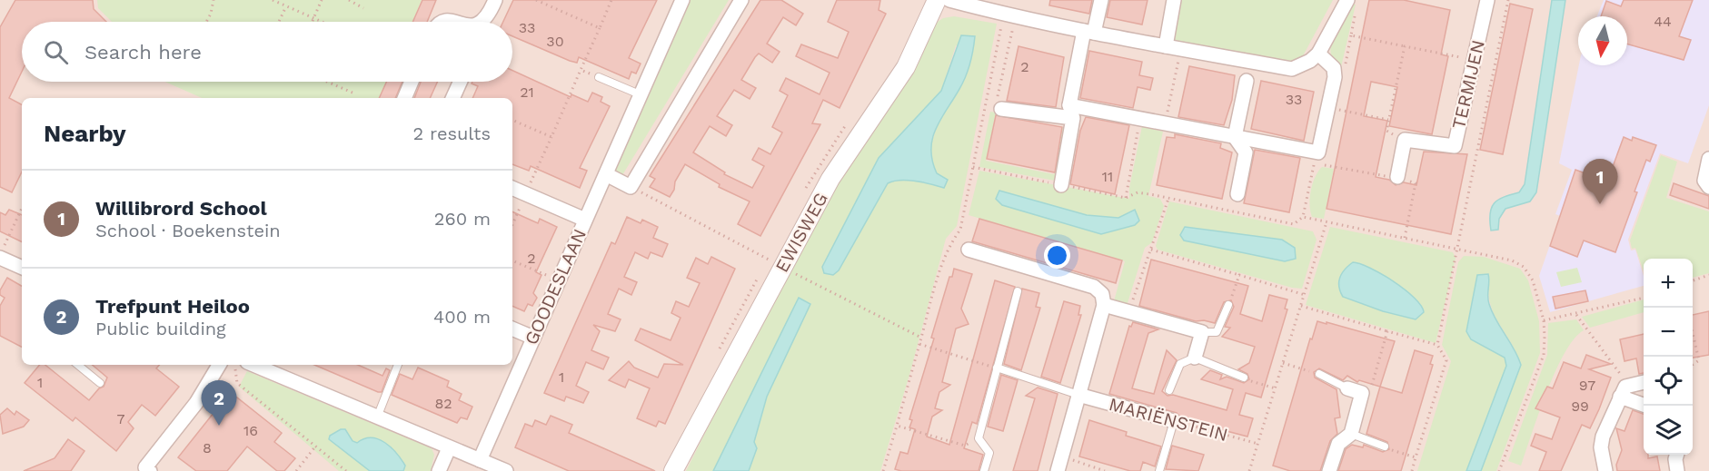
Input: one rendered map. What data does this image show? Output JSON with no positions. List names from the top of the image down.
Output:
{
  "streets": {
    "street": [
      "TERMIJEN",
      "EWISWEG",
      "GOODESLAAN",
      "MARIËNSTEIN"
    ]
  },
  "house_numbers": [
    "44",
    "33",
    "30",
    "2",
    "21",
    "33",
    "11",
    "2",
    "1",
    "1",
    "97",
    "82",
    "99",
    "7",
    "16",
    "8"
  ],
  "north": "bottom",
  "page": {
    "search": "Search here",
    "heading": ["Nearby", "2 results"],
    "pins": ["1", "2"],
    "list": [
      {
        "mark": "1",
        "name": "Willibrord School",
        "note": "School · Boekenstein",
        "value": "260 m"
      },
      {
        "mark": "2",
        "name": "Trefpunt Heiloo",
        "note": "Public building",
        "value": "400 m"
      }
    ],
    "map_buttons": ["+", "−"]
  }
}
